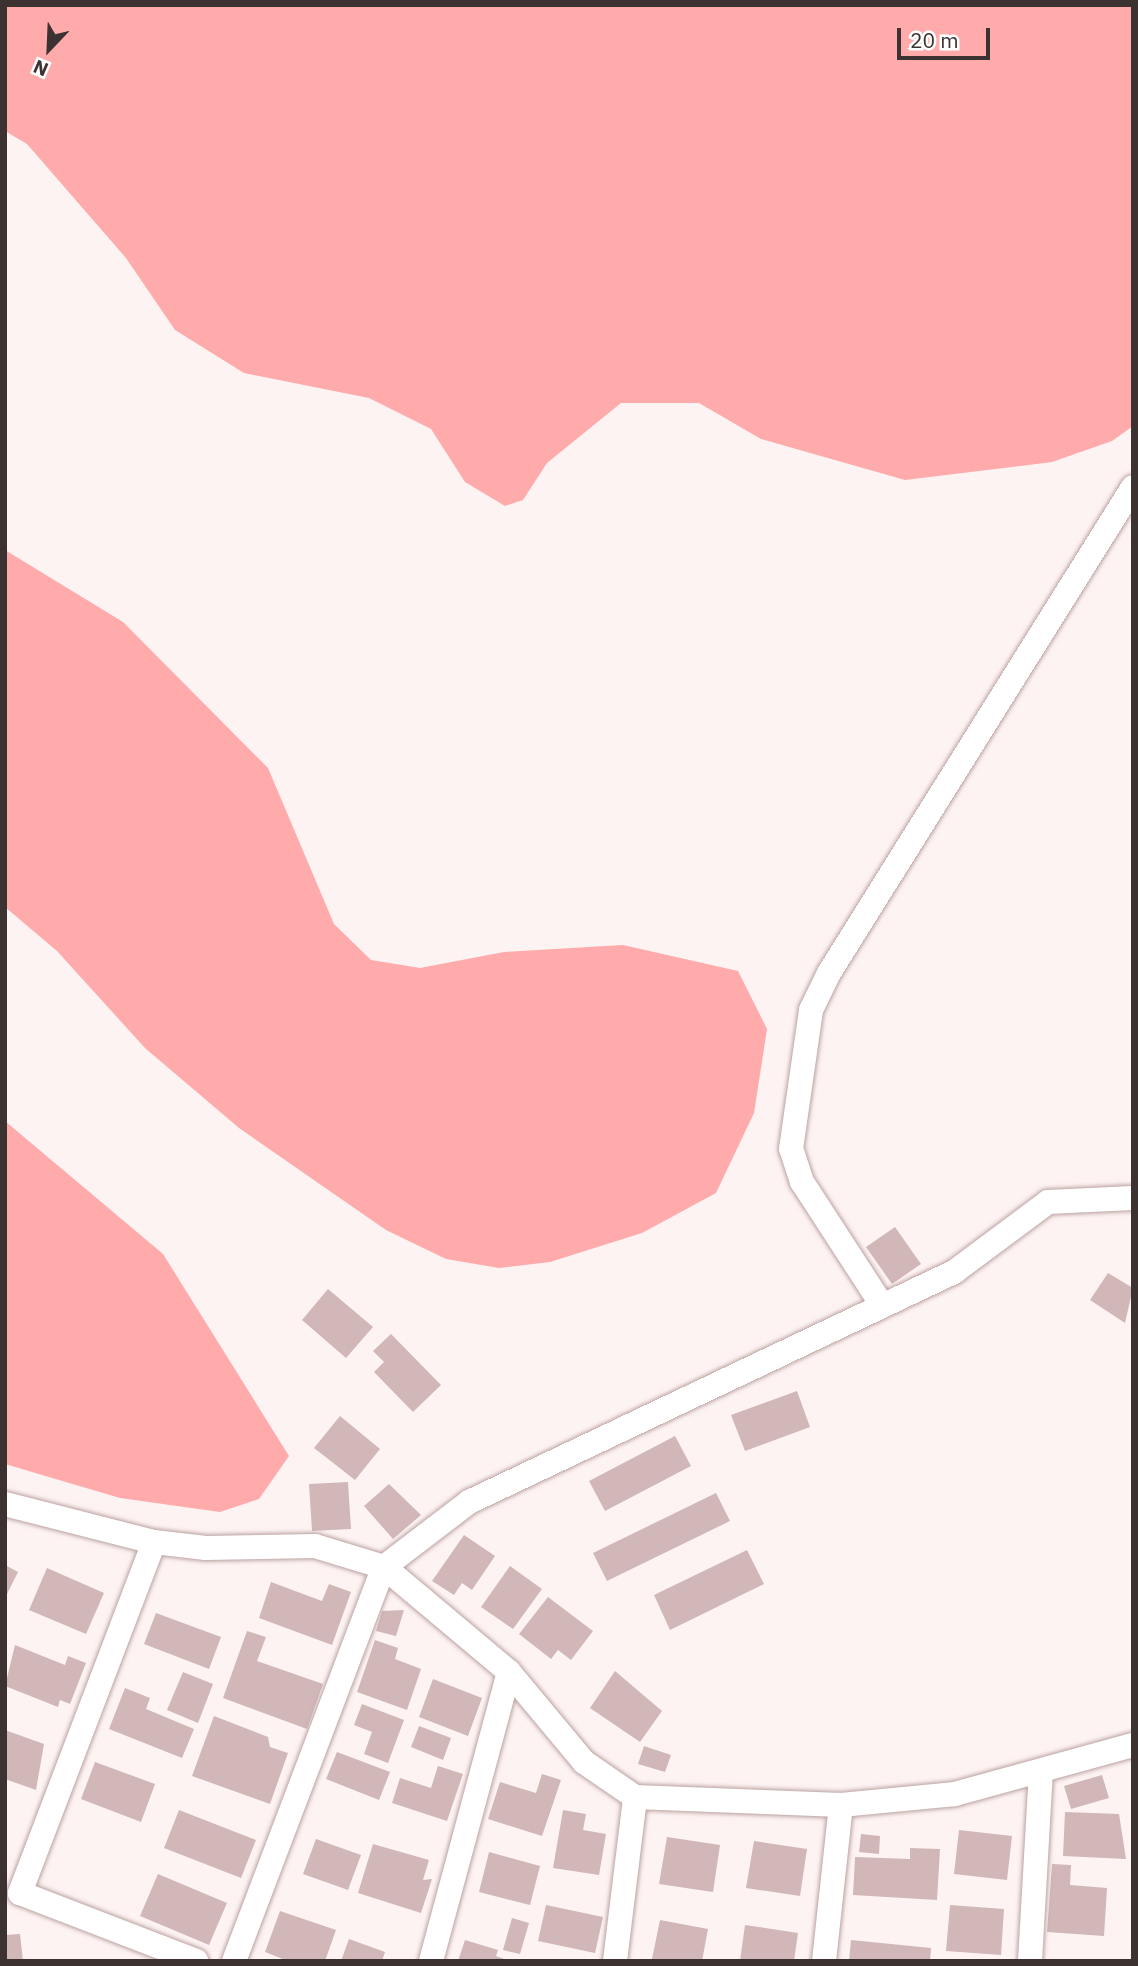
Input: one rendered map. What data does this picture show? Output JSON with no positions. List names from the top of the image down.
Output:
{
  "scale_bar": "20 m",
  "north": "bottom left"
}
